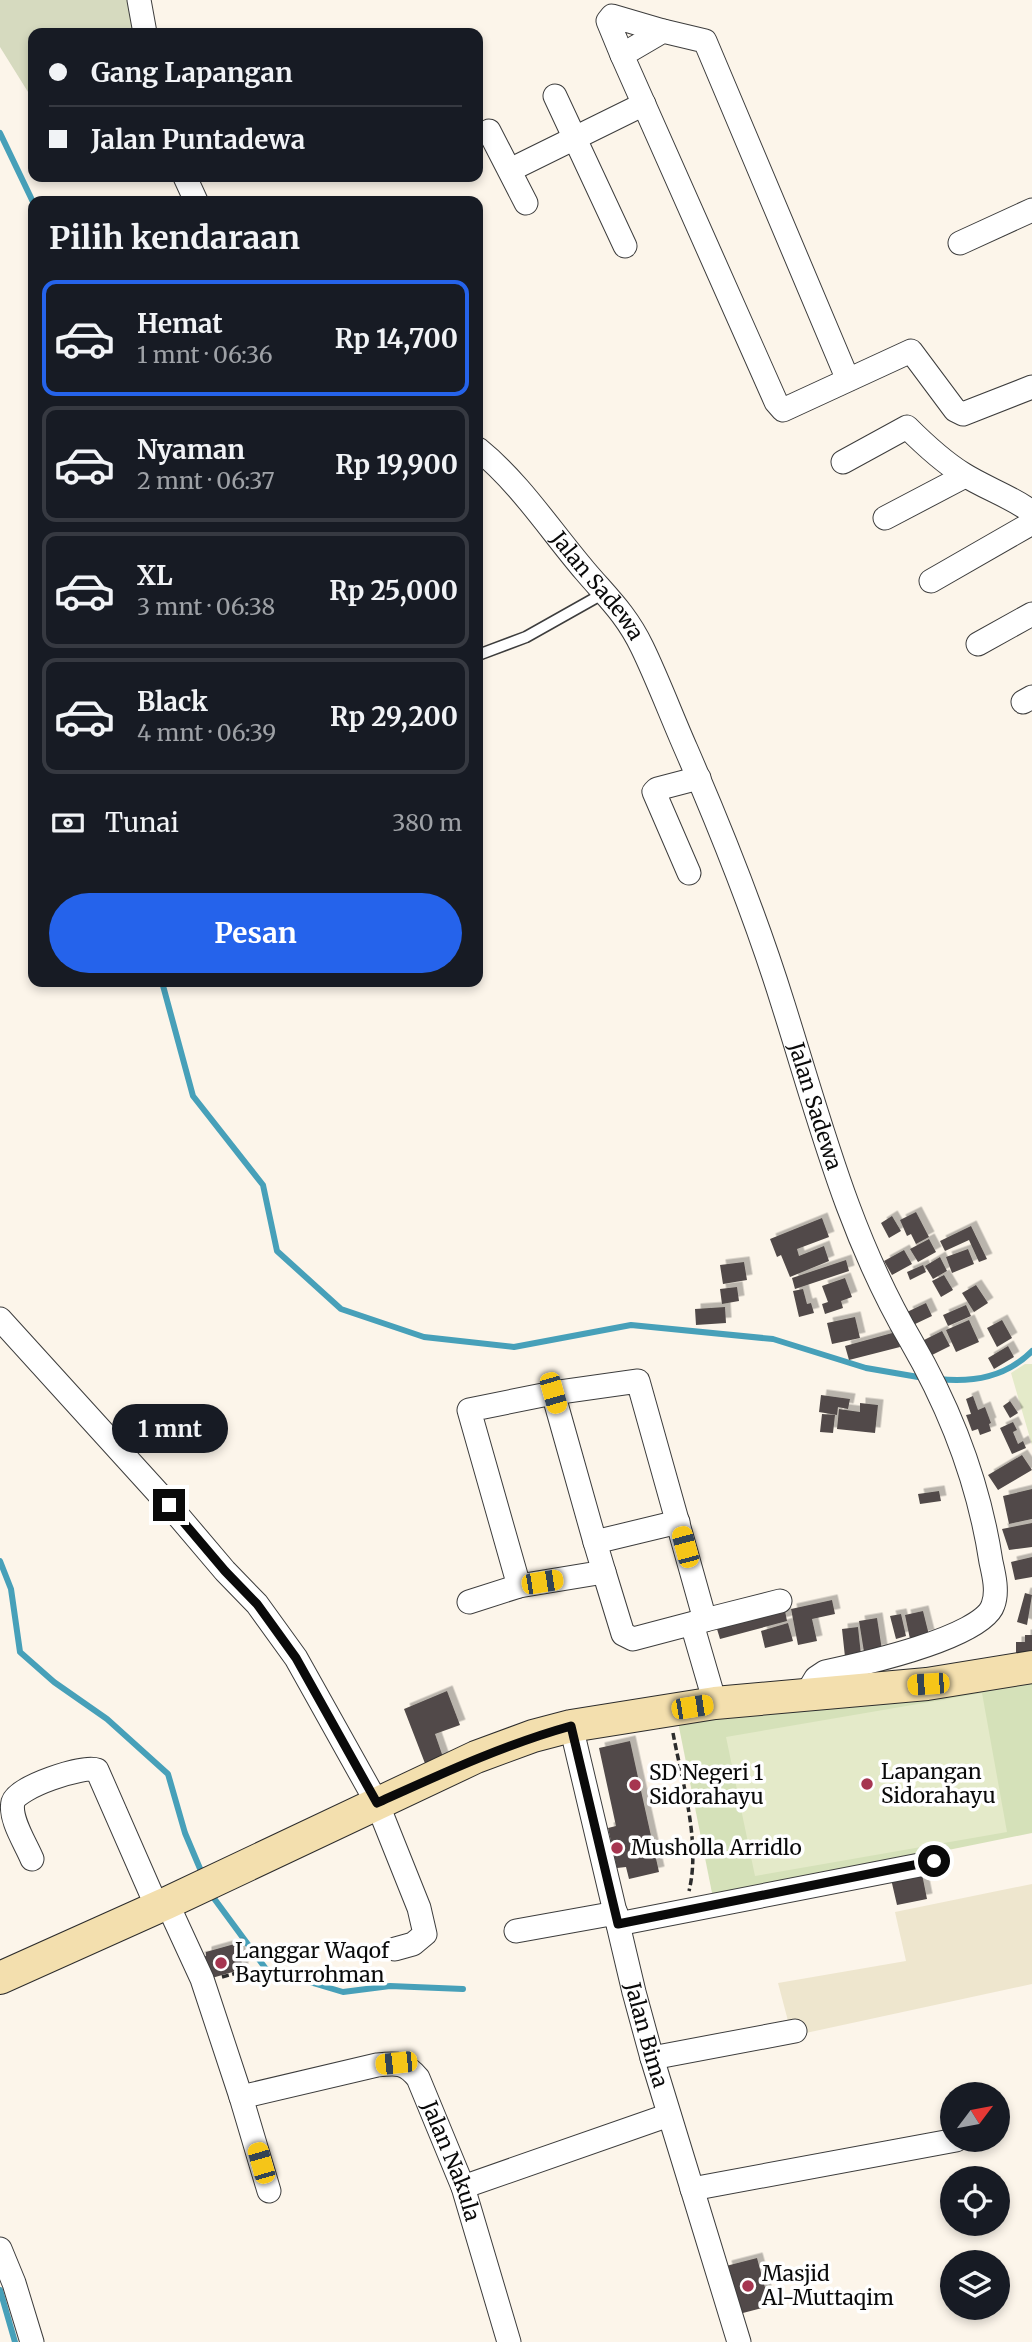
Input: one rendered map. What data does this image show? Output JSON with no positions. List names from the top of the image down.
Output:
{
  "streets": {
    "street": ["Jalan Sadewa", "Jalan Bima", "Jalan Nakula"]
  },
  "places": [
    "Lapangan Sidorahayu",
    "SD Negeri 1 Sidorahayu",
    "Musholla Arridlo",
    "Langgar Waqof Bayturrohman",
    "Masjid Al-Muttaqim"
  ],
  "north": "top right",
  "page": {
    "banner": ["Gang Lapangan", "Jalan Puntadewa"],
    "heading": "Pilih kendaraan",
    "list": [
      {
        "name": "Hemat",
        "note": "1 mnt · 06:36",
        "value": "Rp 14,700"
      },
      {
        "name": "Nyaman",
        "note": "2 mnt · 06:37",
        "value": "Rp 19,900"
      },
      {
        "name": "XL",
        "note": "3 mnt · 06:38",
        "value": "Rp 25,000"
      },
      {
        "name": "Black",
        "note": "4 mnt · 06:39",
        "value": "Rp 29,200"
      }
    ],
    "pay": ["Tunai", "380 m"],
    "buttons": "Pesan",
    "bubble": "1 mnt"
  }
}
